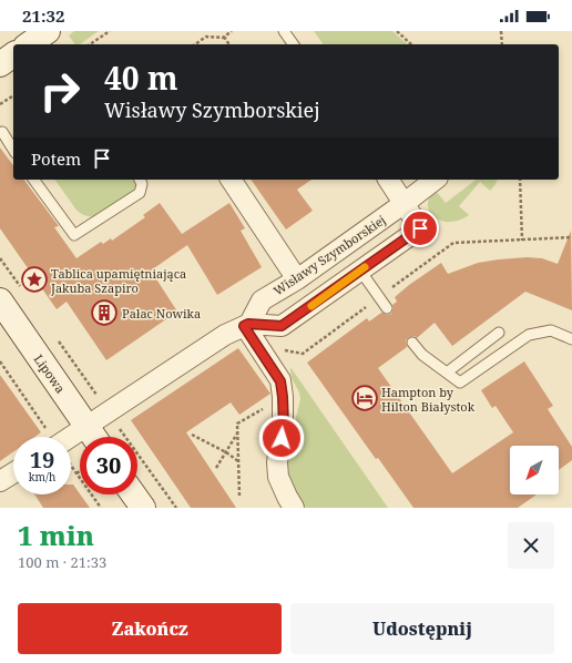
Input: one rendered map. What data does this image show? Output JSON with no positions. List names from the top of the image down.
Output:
{
  "streets": {
    "street": ["Wisławy Szymborskiej", "Lipowa"]
  },
  "places": {
    "place": ["Tablica upamiętniająca Jakuba Szapiro"],
    "building": ["Pałac Nowika"],
    "hotel": ["Hampton by Hilton Białystok"]
  },
  "north": "bottom left",
  "page": {
    "status": "21:32",
    "turn": ["40 m", "Wisławy Szymborskiej"],
    "then": "Potem",
    "speed": "19 km/h",
    "limit": "30",
    "heading": ["1 min", "100 m · 21:33"],
    "buttons": ["Zakończ", "Udostępnij"]
  }
}
